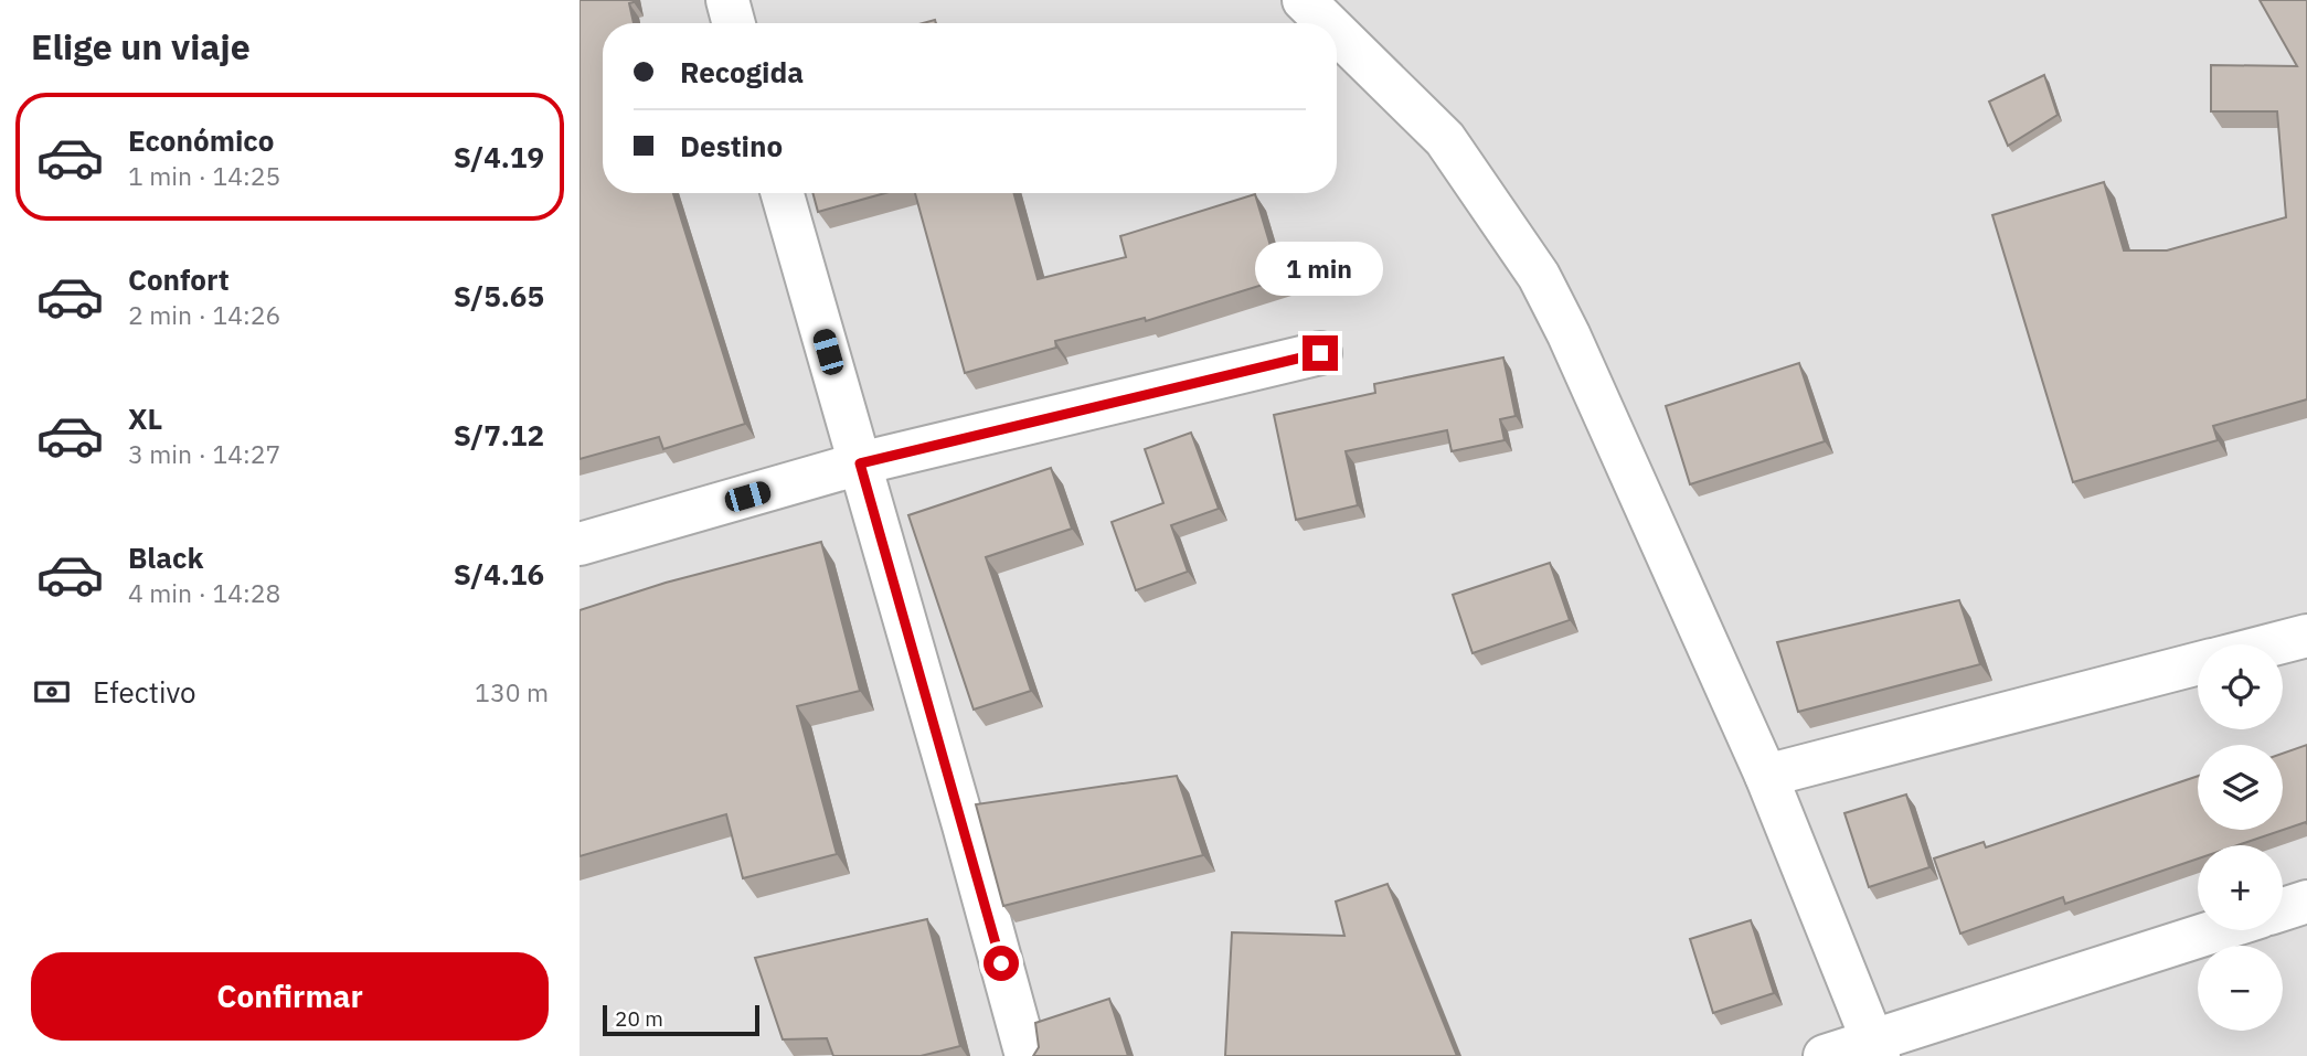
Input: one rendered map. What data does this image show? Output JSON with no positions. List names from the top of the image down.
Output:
{
  "scale_bar": "20 m",
  "page": {
    "heading": "Elige un viaje",
    "banner": ["Recogida", "Destino"],
    "list": [
      {
        "name": "Económico",
        "note": "1 min · 14:25",
        "value": "S/4.19"
      },
      {
        "name": "Confort",
        "note": "2 min · 14:26",
        "value": "S/5.65"
      },
      {
        "name": "XL",
        "note": "3 min · 14:27",
        "value": "S/7.12"
      },
      {
        "name": "Black",
        "note": "4 min · 14:28",
        "value": "S/4.16"
      }
    ],
    "bubble": "1 min",
    "map_buttons": ["+", "−"],
    "pay": ["Efectivo", "130 m"],
    "buttons": "Confirmar",
    "scale": "20 m"
  }
}
